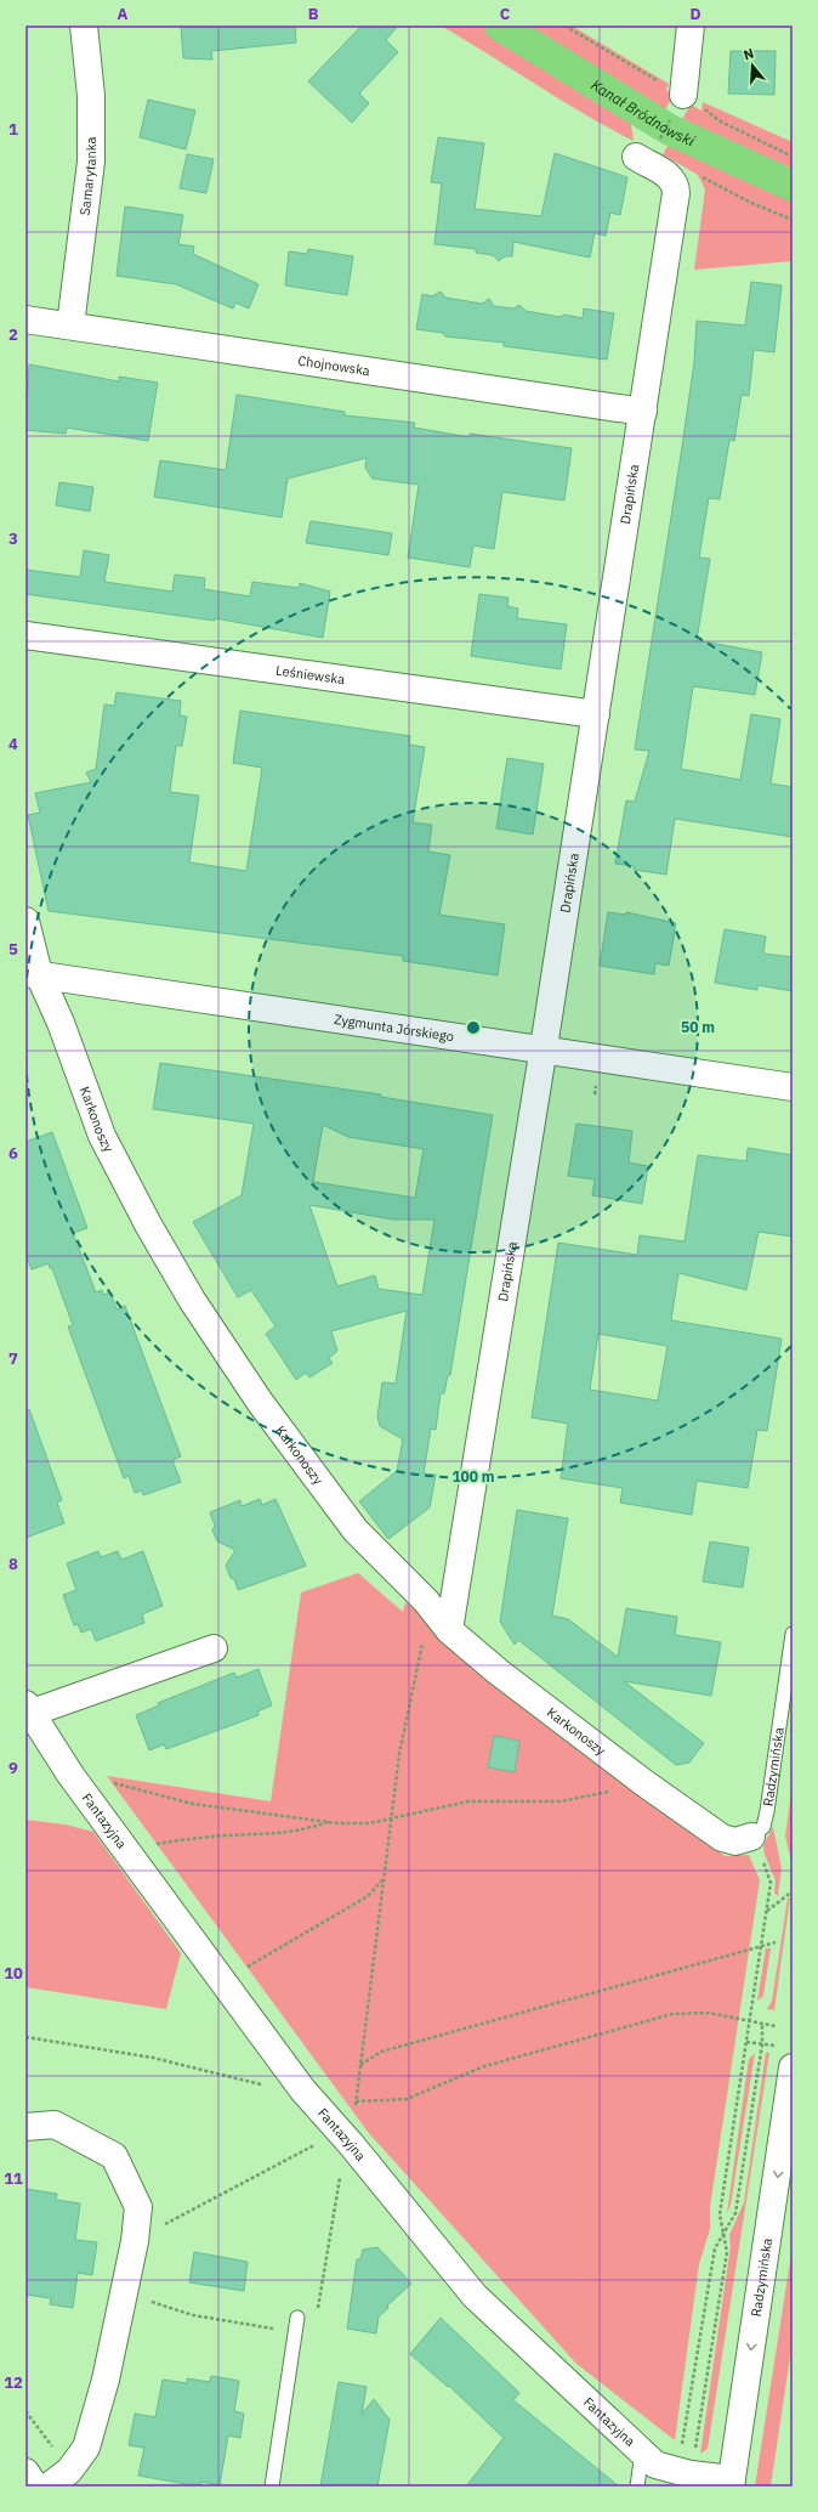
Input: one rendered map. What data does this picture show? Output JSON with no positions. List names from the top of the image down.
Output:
{
  "streets": {
    "street": [
      "Samarytanka",
      "Chojnowska",
      "Drapińska",
      "Leśniewska",
      "Zygmunta Jórskiego",
      "Karkonoszy",
      "Radzymińska",
      "Fantazyjna"
    ]
  },
  "crossings": [
    ["Samarytanka", "Chojnowska"],
    ["Chojnowska", "Drapińska"],
    ["Drapińska", "Leśniewska"],
    ["Drapińska", "Zygmunta Jórskiego"],
    ["Drapińska", "Karkonoszy"],
    ["Zygmunta Jórskiego", "Karkonoszy"],
    ["Karkonoszy", "Radzymińska"],
    ["Radzymińska", "Fantazyjna"]
  ],
  "one_way": ["Radzymińska"],
  "water": ["Kanał Bródnowski"],
  "north": "top",
  "grid": {
    "columns": [
      "A",
      "B",
      "C",
      "D"
    ],
    "rows": [
      "1",
      "2",
      "3",
      "4",
      "5",
      "6",
      "7",
      "8",
      "9",
      "10",
      "11",
      "12"
    ]
  },
  "rings": ["50 m", "100 m"]
}
